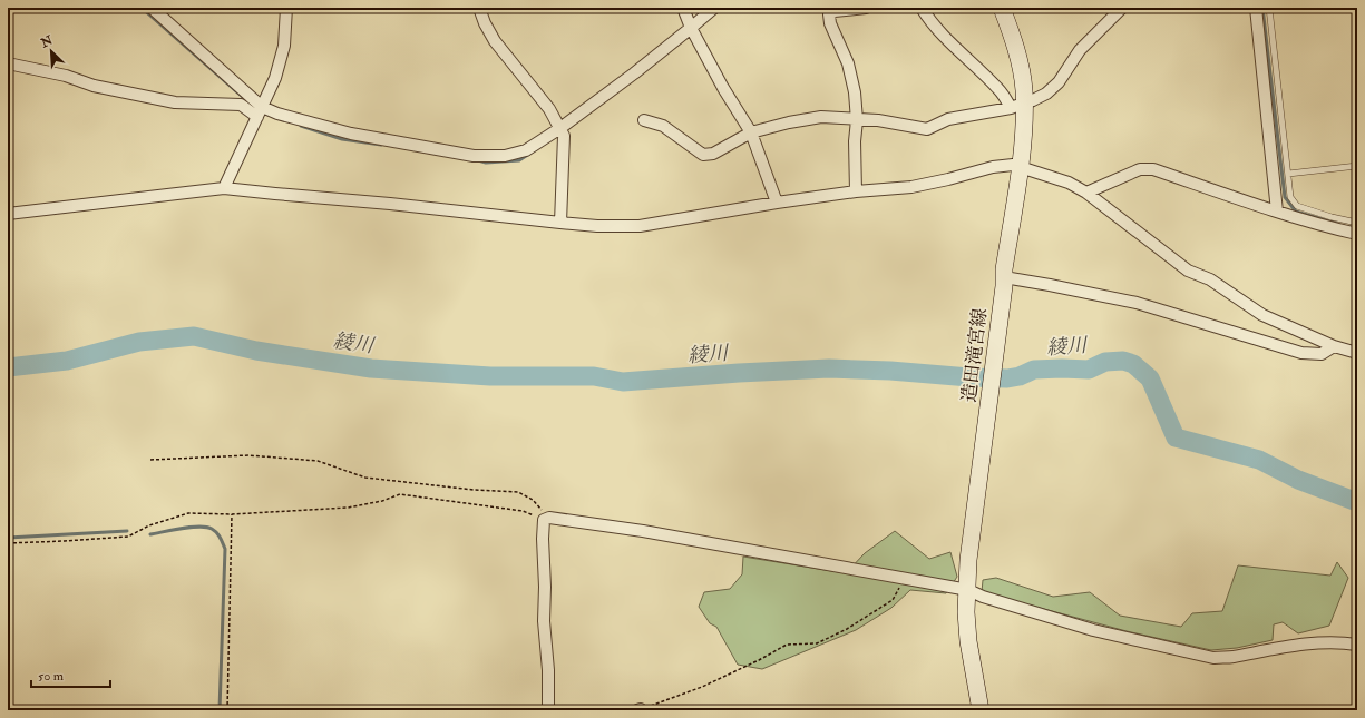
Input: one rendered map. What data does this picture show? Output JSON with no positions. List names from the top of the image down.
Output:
{
  "streets": {
    "main road": ["造田滝宮線"]
  },
  "water": ["綾川"],
  "scale_bar": "50 m",
  "north": "top left"
}
